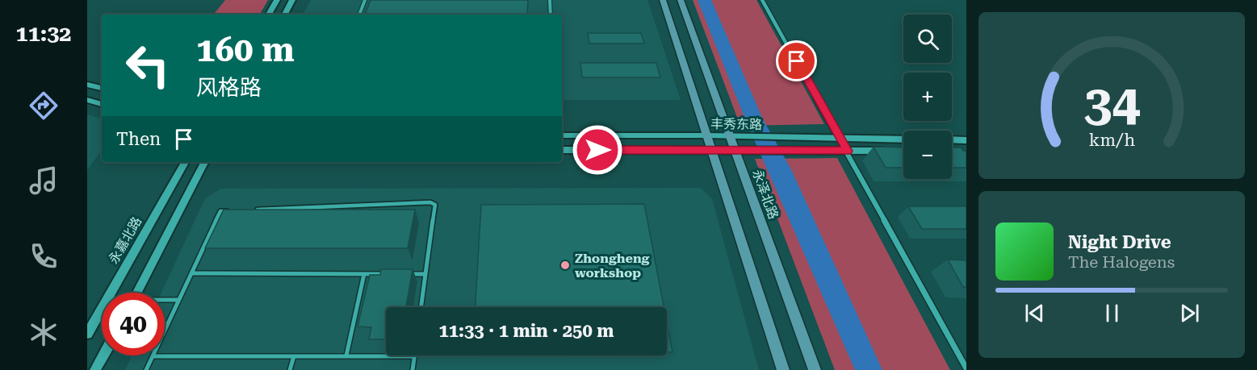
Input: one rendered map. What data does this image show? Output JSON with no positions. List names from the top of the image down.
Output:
{
  "streets": {
    "main road": ["永泽北路"],
    "street": ["丰秀东路", "永嘉北路"]
  },
  "crossings": [
    ["丰秀东路", "永泽北路"]
  ],
  "places": ["Zhongheng workshop"],
  "page": {
    "tabs": "11:32",
    "map_buttons": ["+", "−"],
    "turn": ["160 m", "风格路"],
    "then": "Then",
    "song": ["Night Drive", "The Halogens"],
    "limit": "40",
    "trip": "11:33 · 1 min · 250 m",
    "gauge": ["34", "km/h"]
  }
}
